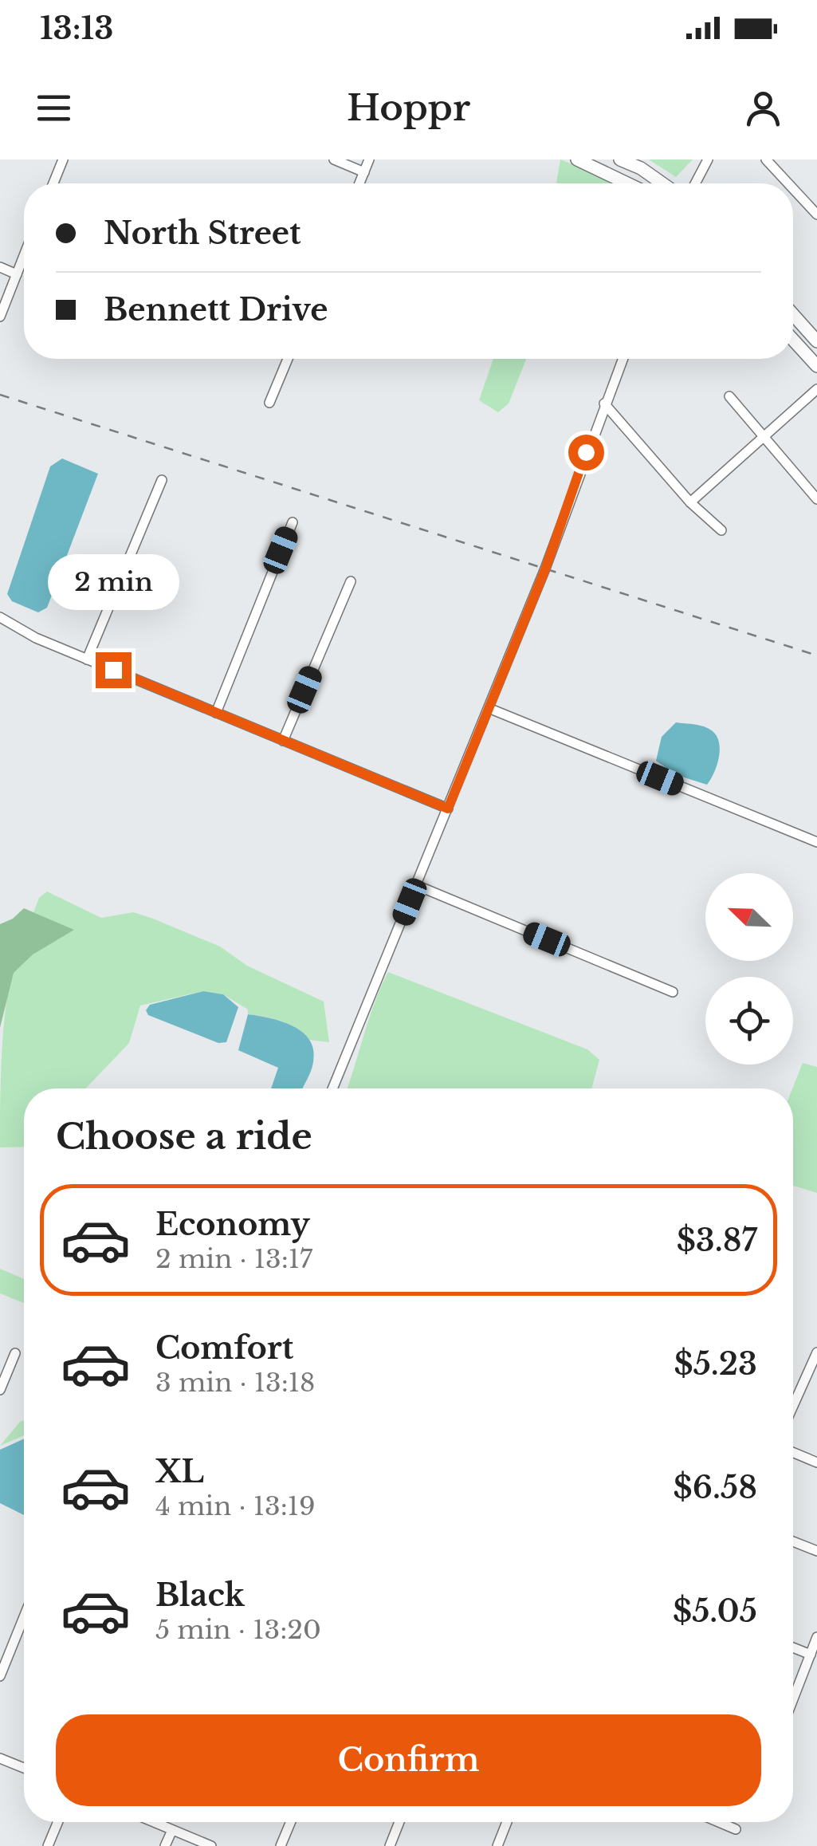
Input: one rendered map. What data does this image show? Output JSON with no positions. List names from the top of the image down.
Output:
{
  "north": "top left",
  "page": {
    "status": "13:13",
    "header": "Hoppr",
    "banner": ["North Street", "Bennett Drive"],
    "bubble": "2 min",
    "heading": "Choose a ride",
    "list": [
      {
        "name": "Economy",
        "note": "2 min · 13:17",
        "value": "$3.87"
      },
      {
        "name": "Comfort",
        "note": "3 min · 13:18",
        "value": "$5.23"
      },
      {
        "name": "XL",
        "note": "4 min · 13:19",
        "value": "$6.58"
      },
      {
        "name": "Black",
        "note": "5 min · 13:20",
        "value": "$5.05"
      }
    ],
    "buttons": "Confirm"
  }
}
